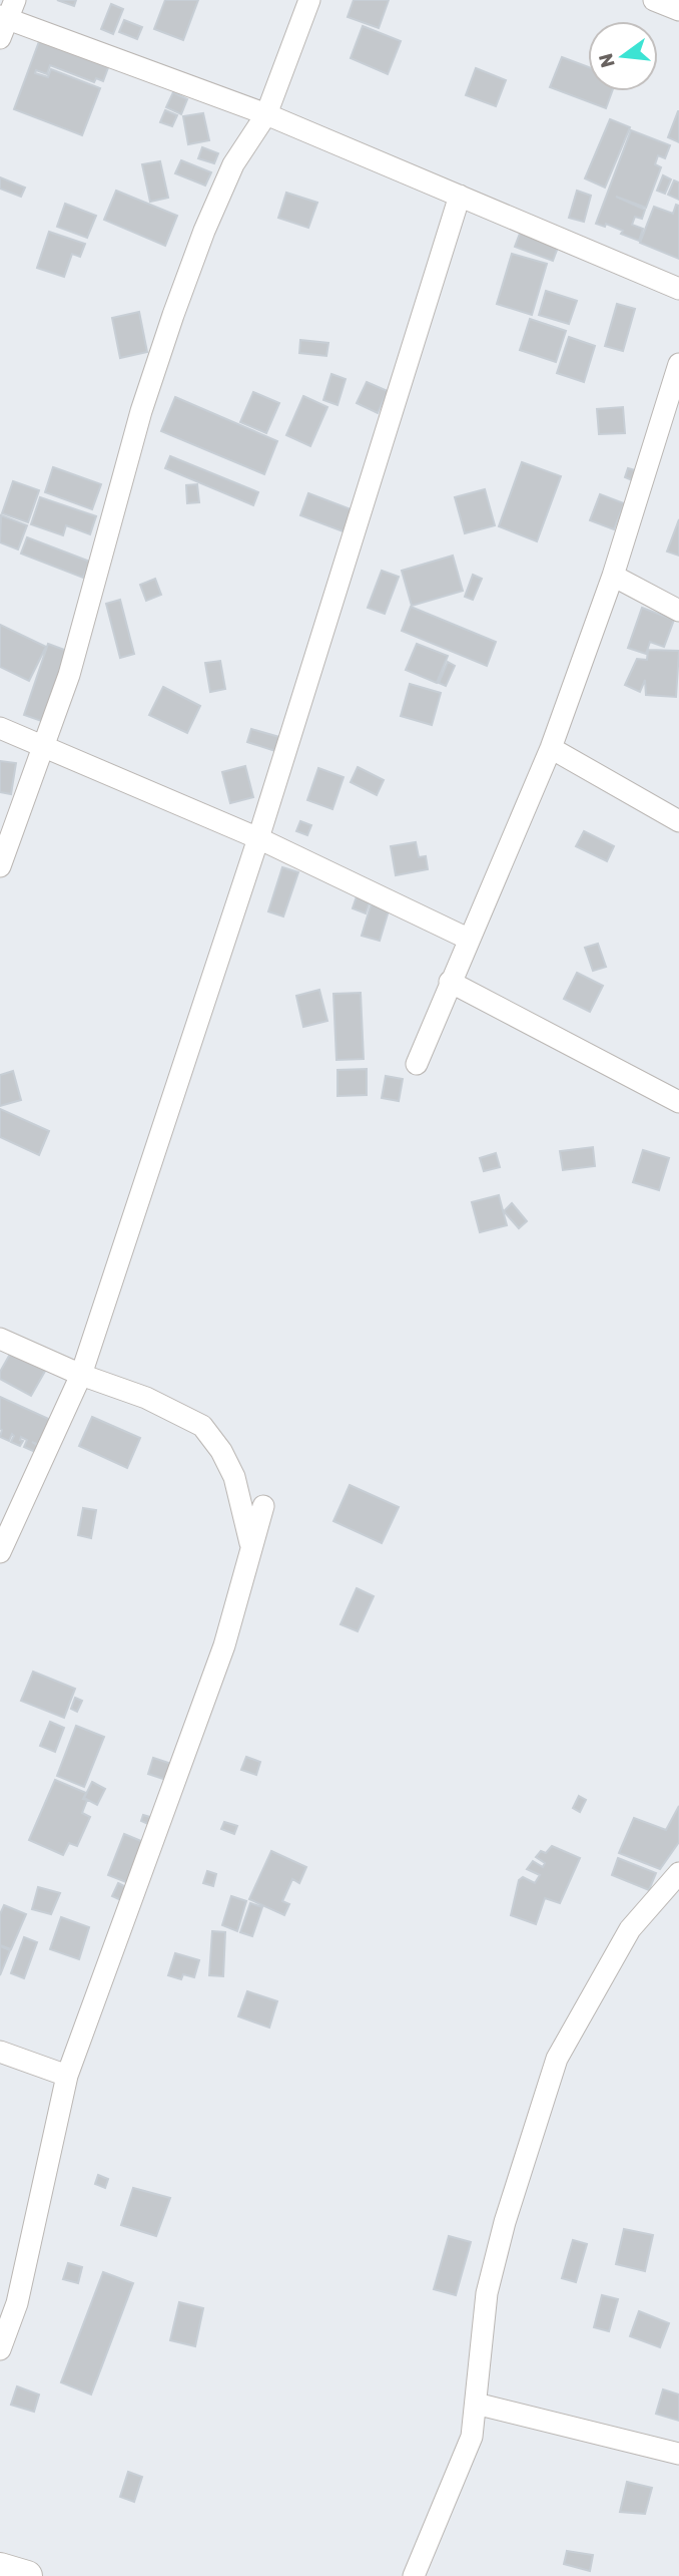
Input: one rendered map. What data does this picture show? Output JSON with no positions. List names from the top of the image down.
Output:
{
  "north": "left"
}
